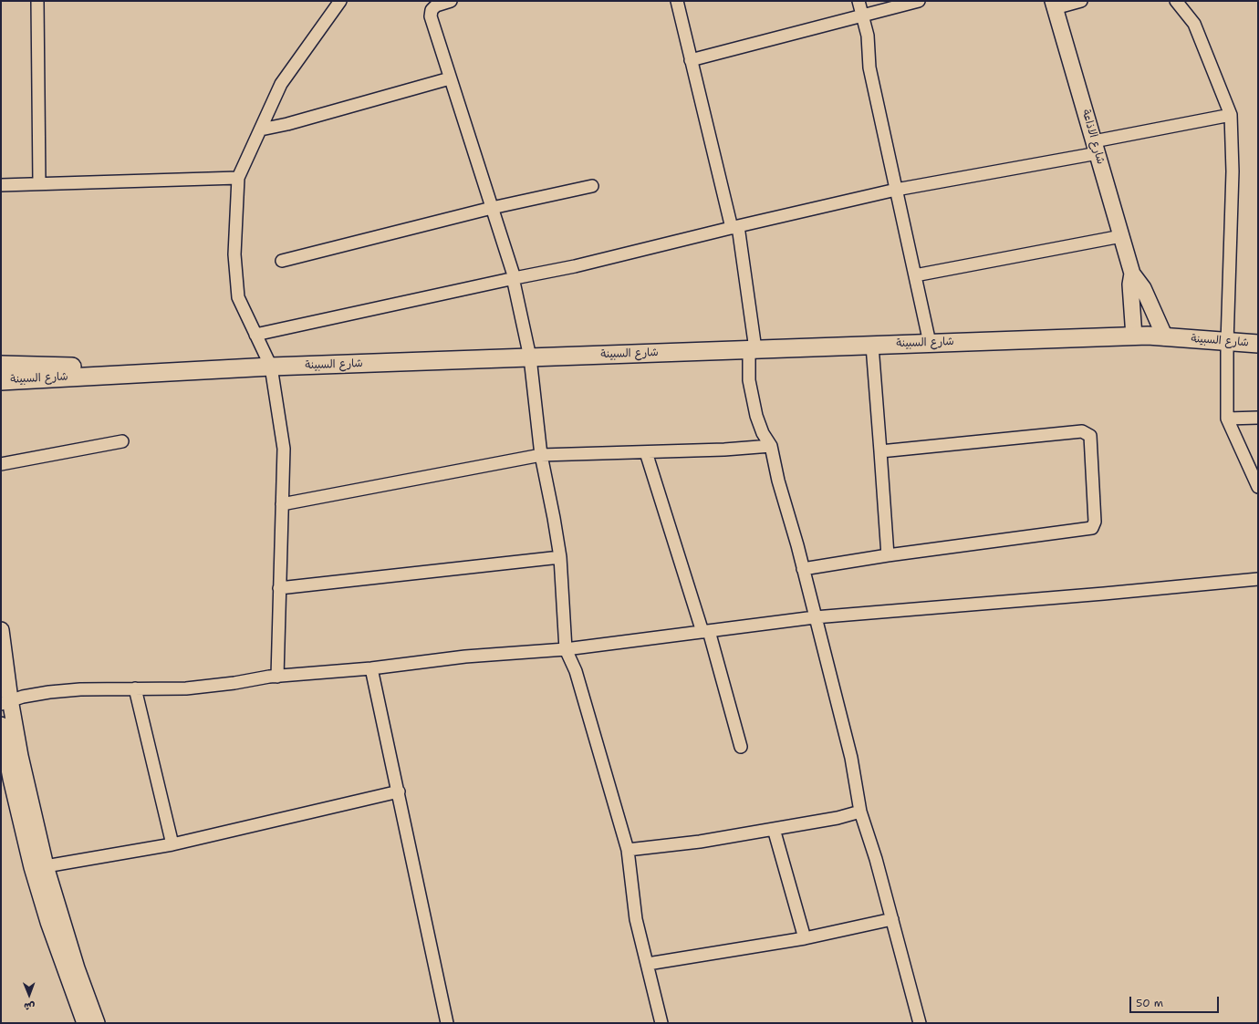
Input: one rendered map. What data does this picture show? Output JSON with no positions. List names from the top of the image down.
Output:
{
  "streets": {
    "main road": ["شارع السبينة"],
    "street": ["شارع الاذاعة"]
  },
  "crossings": [
    ["شارع الاذاعة", "شارع السبينة"]
  ],
  "scale_bar": "50 m",
  "north": "bottom"
}
